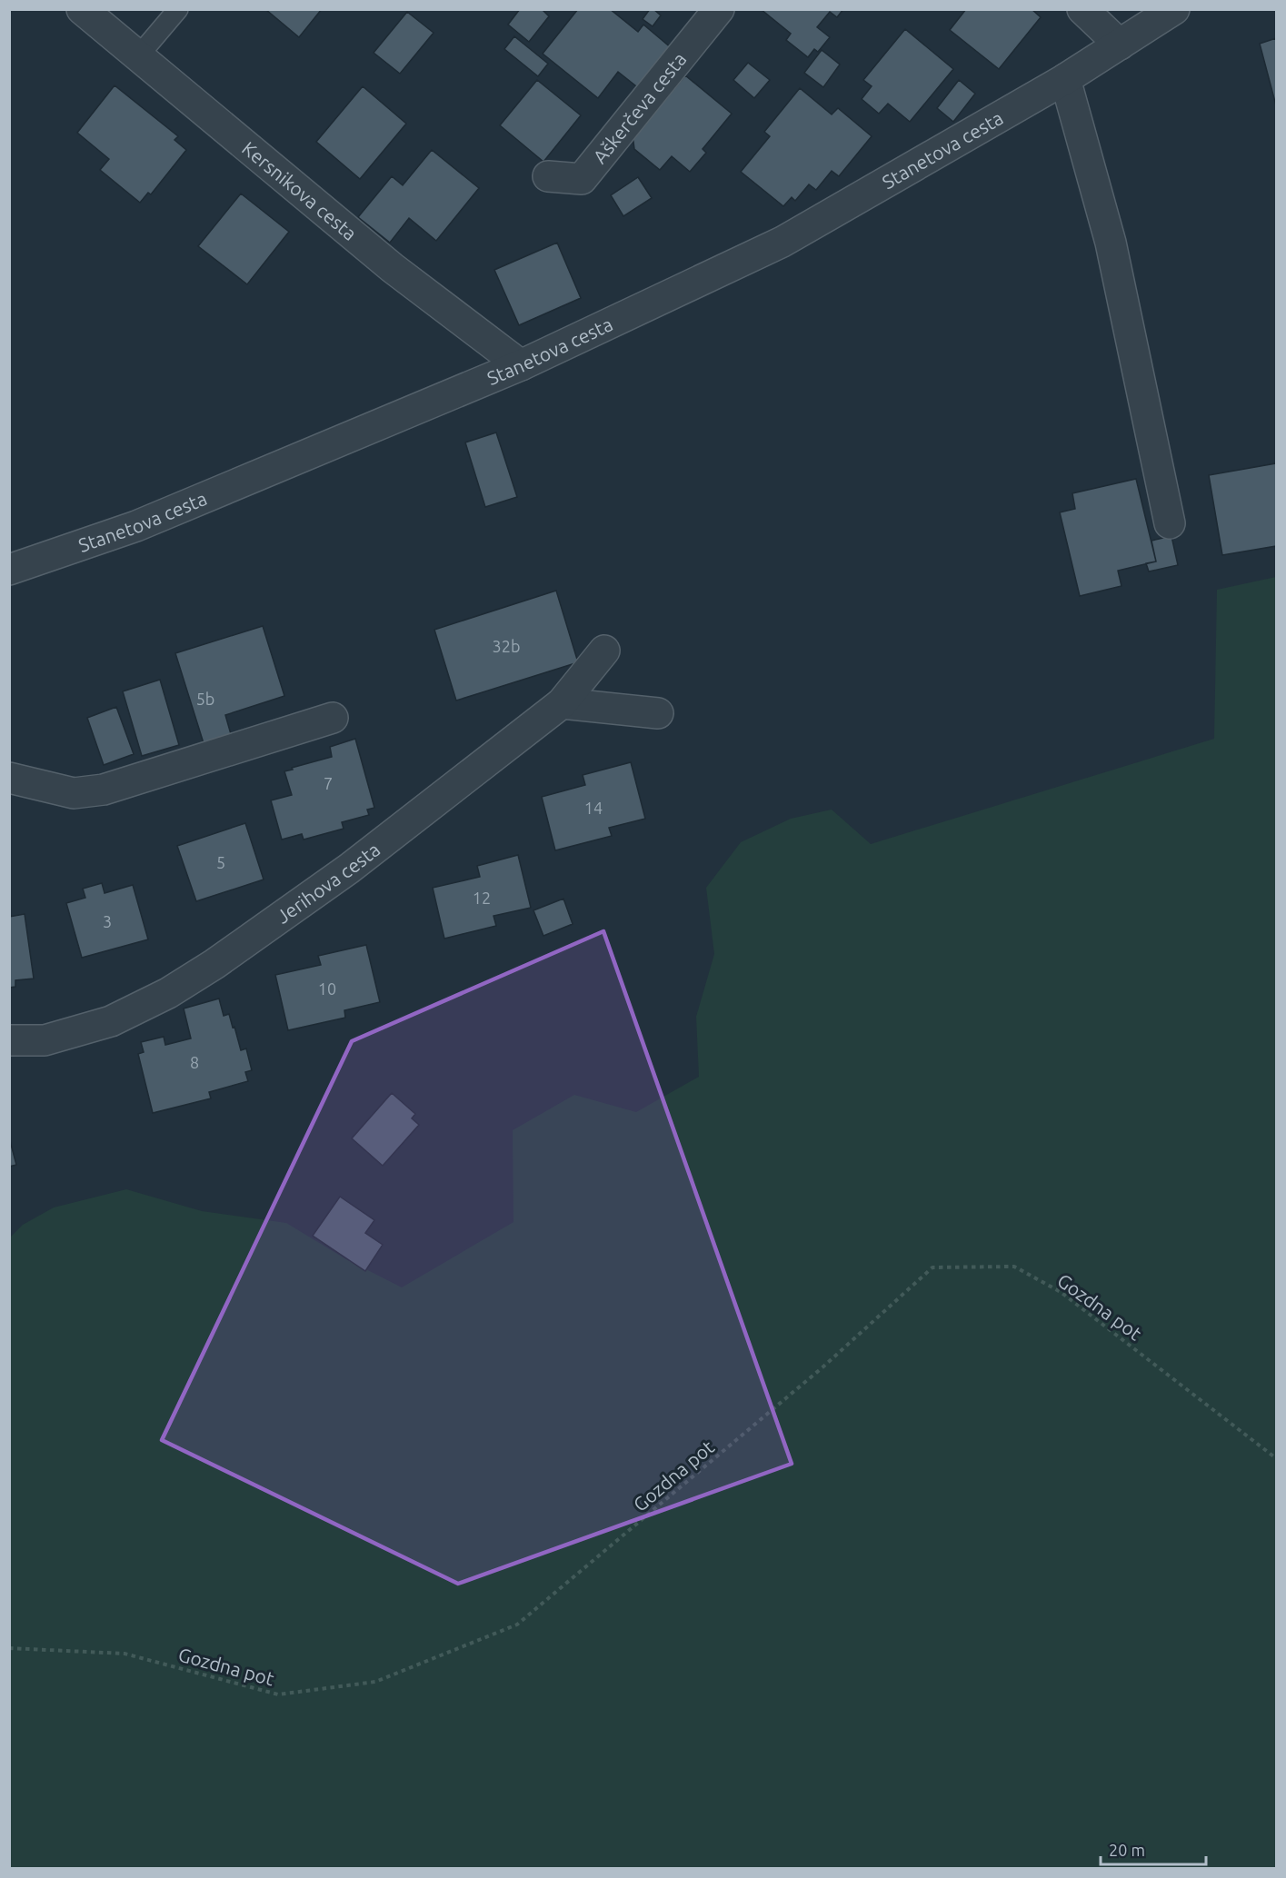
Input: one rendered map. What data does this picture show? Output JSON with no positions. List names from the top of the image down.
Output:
{
  "streets": {
    "street": [
      "Aškerčeva cesta",
      "Stanetova cesta",
      "Kersnikova cesta",
      "Jerihova cesta"
    ],
    "path": ["Gozdna pot"]
  },
  "crossings": [
    ["Stanetova cesta", "Kersnikova cesta"]
  ],
  "house_numbers": [
    "32b",
    "5b",
    "7",
    "14",
    "5",
    "12",
    "3",
    "10",
    "8"
  ],
  "scale_bar": "20 m"
}
